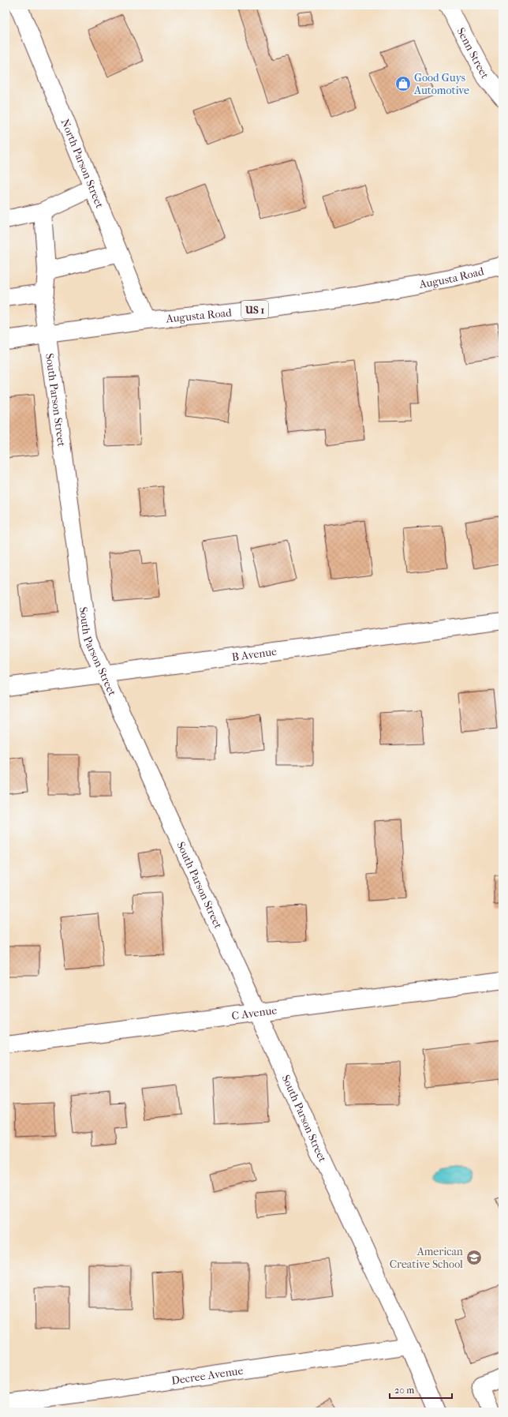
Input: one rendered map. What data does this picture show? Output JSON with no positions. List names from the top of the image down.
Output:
{
  "streets": {
    "street": [
      "Senn Street",
      "North Parson Street",
      "Augusta Road",
      "US 1",
      "South Parson Street",
      "B Avenue",
      "C Avenue",
      "Decree Avenue"
    ]
  },
  "crossings": [
    ["North Parson Street", "Augusta Road"],
    ["Augusta Road", "South Parson Street"],
    ["South Parson Street", "B Avenue"],
    ["South Parson Street", "C Avenue"],
    ["South Parson Street", "Decree Avenue"]
  ],
  "places": {
    "shop": ["Good Guys Automotive"],
    "school or university": ["American Creative School"]
  },
  "scale_bar": "20 m"
}
